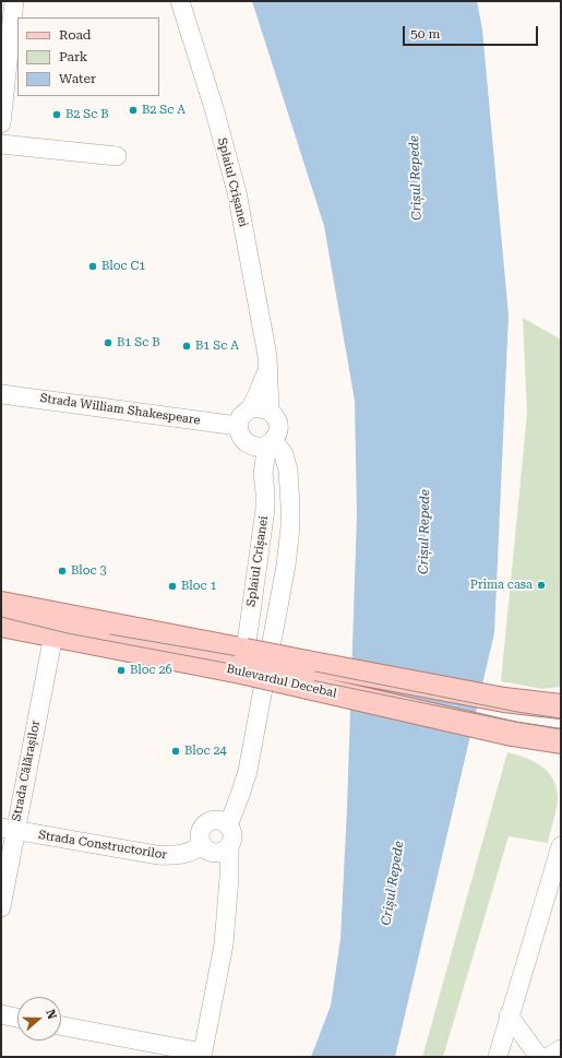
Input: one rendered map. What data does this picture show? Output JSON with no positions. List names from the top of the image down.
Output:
{
  "streets": {
    "main road": ["Bulevardul Decebal"],
    "street": [
      "Splaiul Crișanei",
      "Strada William Shakespeare",
      "Strada Călărașilor",
      "Strada Constructorilor"
    ]
  },
  "crossings": [
    ["Splaiul Crișanei", "Strada William Shakespeare"],
    ["Splaiul Crișanei", "Bulevardul Decebal"],
    ["Bulevardul Decebal", "Strada Călărașilor"],
    ["Strada Călărașilor", "Strada Constructorilor"]
  ],
  "water": ["Crișul Repede"],
  "places": [
    "B2 Sc A",
    "B2 Sc B",
    "Bloc C1",
    "B1 Sc B",
    "B1 Sc A",
    "Bloc 3",
    "Prima casa",
    "Bloc 1",
    "Bloc 26",
    "Bloc 24"
  ],
  "legend": ["Road", "Park", "Water"],
  "scale_bar": "50 m",
  "north": "right"
}
